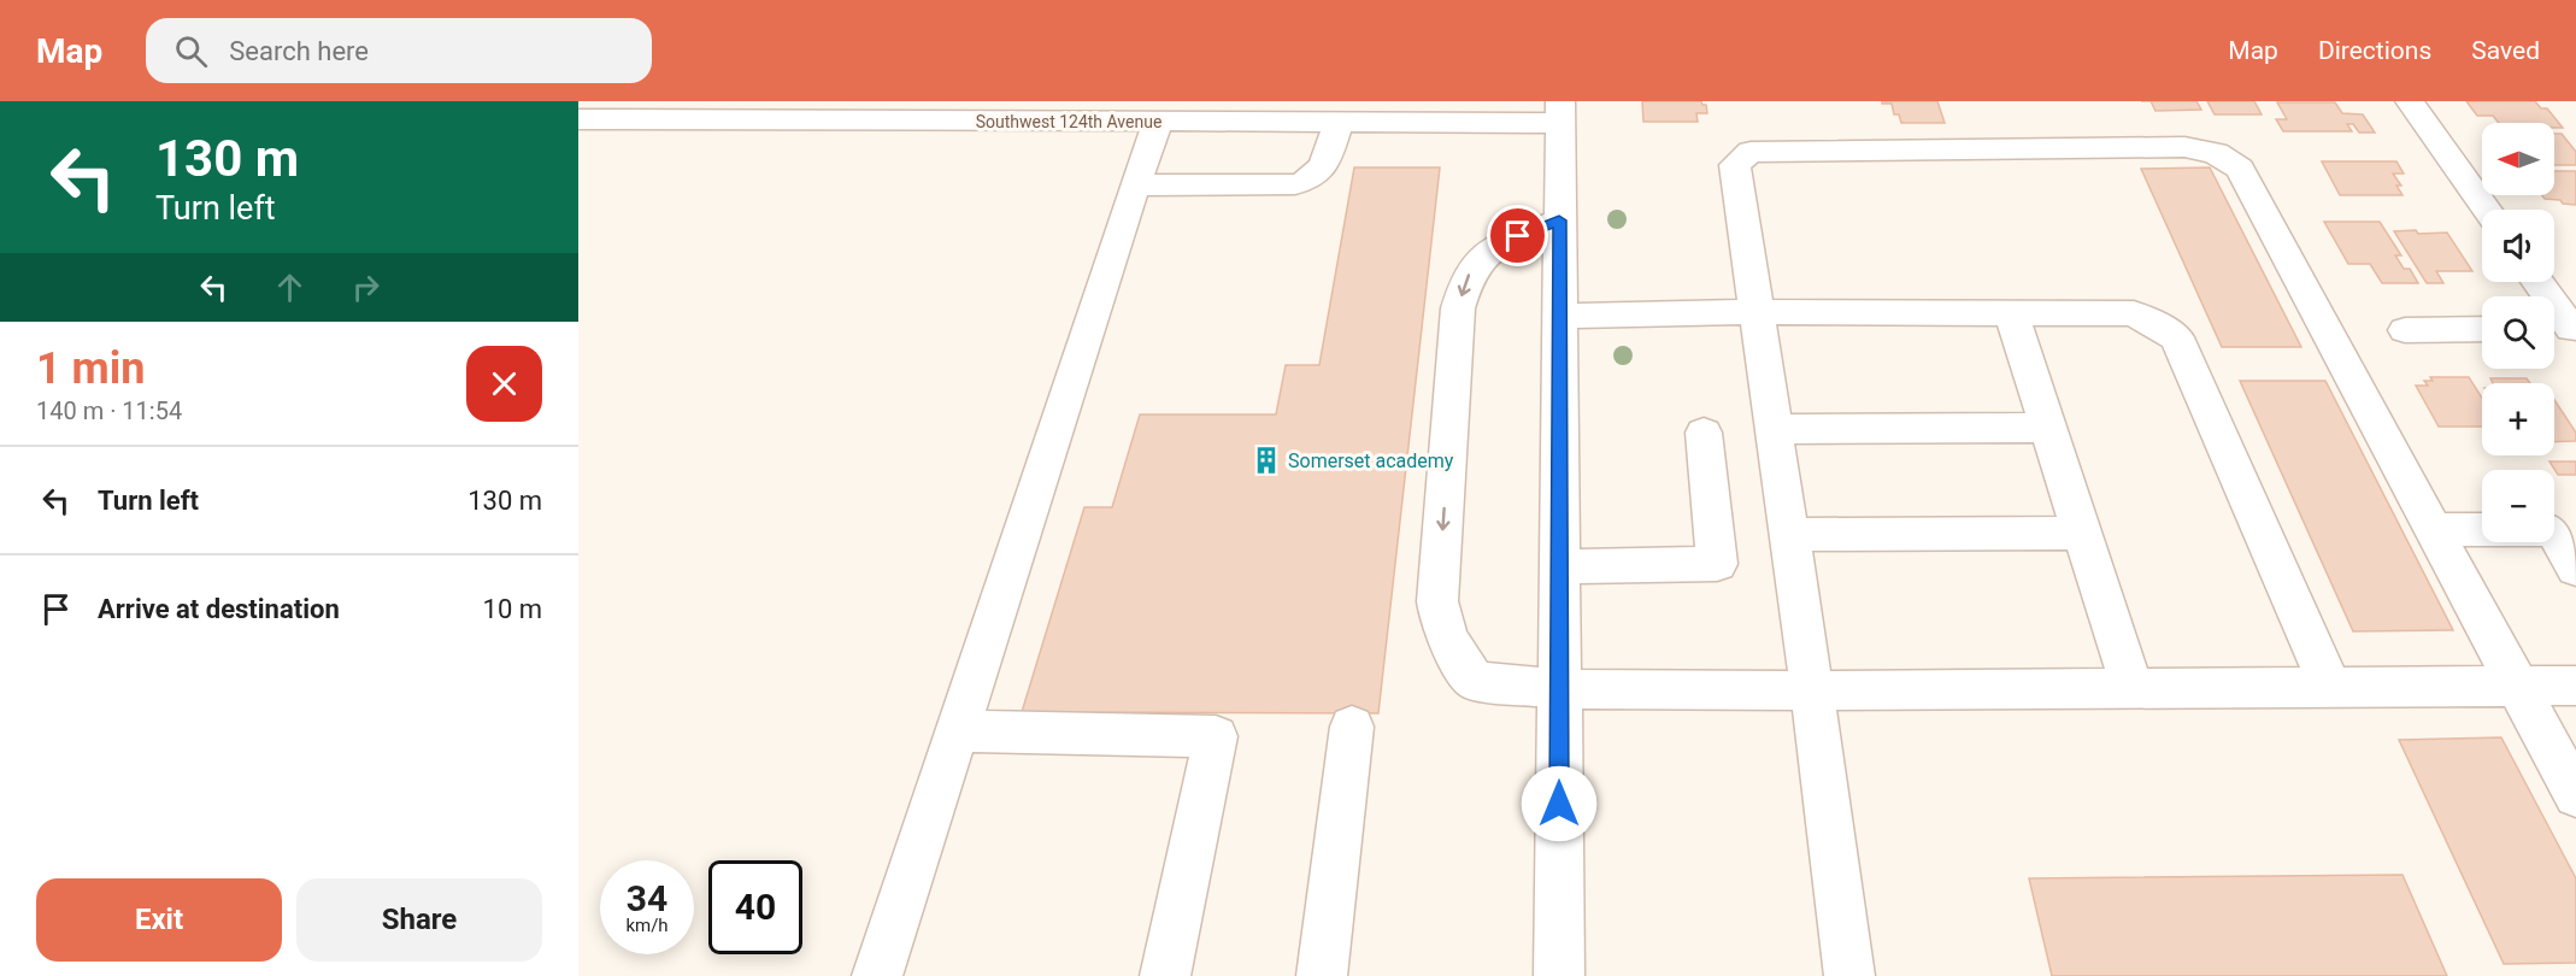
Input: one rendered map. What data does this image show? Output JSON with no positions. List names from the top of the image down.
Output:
{
  "streets": {
    "street": ["Southwest 124th Avenue"]
  },
  "places": {
    "building": ["Somerset academy"]
  },
  "north": "left",
  "page": {
    "header": "Map",
    "search": "Search here",
    "nav": ["Map", "Directions", "Saved"],
    "turn": ["130 m", "Turn left"],
    "map_buttons": ["+", "−"],
    "heading": ["1 min", "140 m · 11:54"],
    "list": [
      {
        "name": "Turn left",
        "value": "130 m"
      },
      {
        "name": "Arrive at destination",
        "value": "10 m"
      }
    ],
    "speed": "34 km/h",
    "limit": "40",
    "buttons": ["Exit", "Share"]
  }
}
